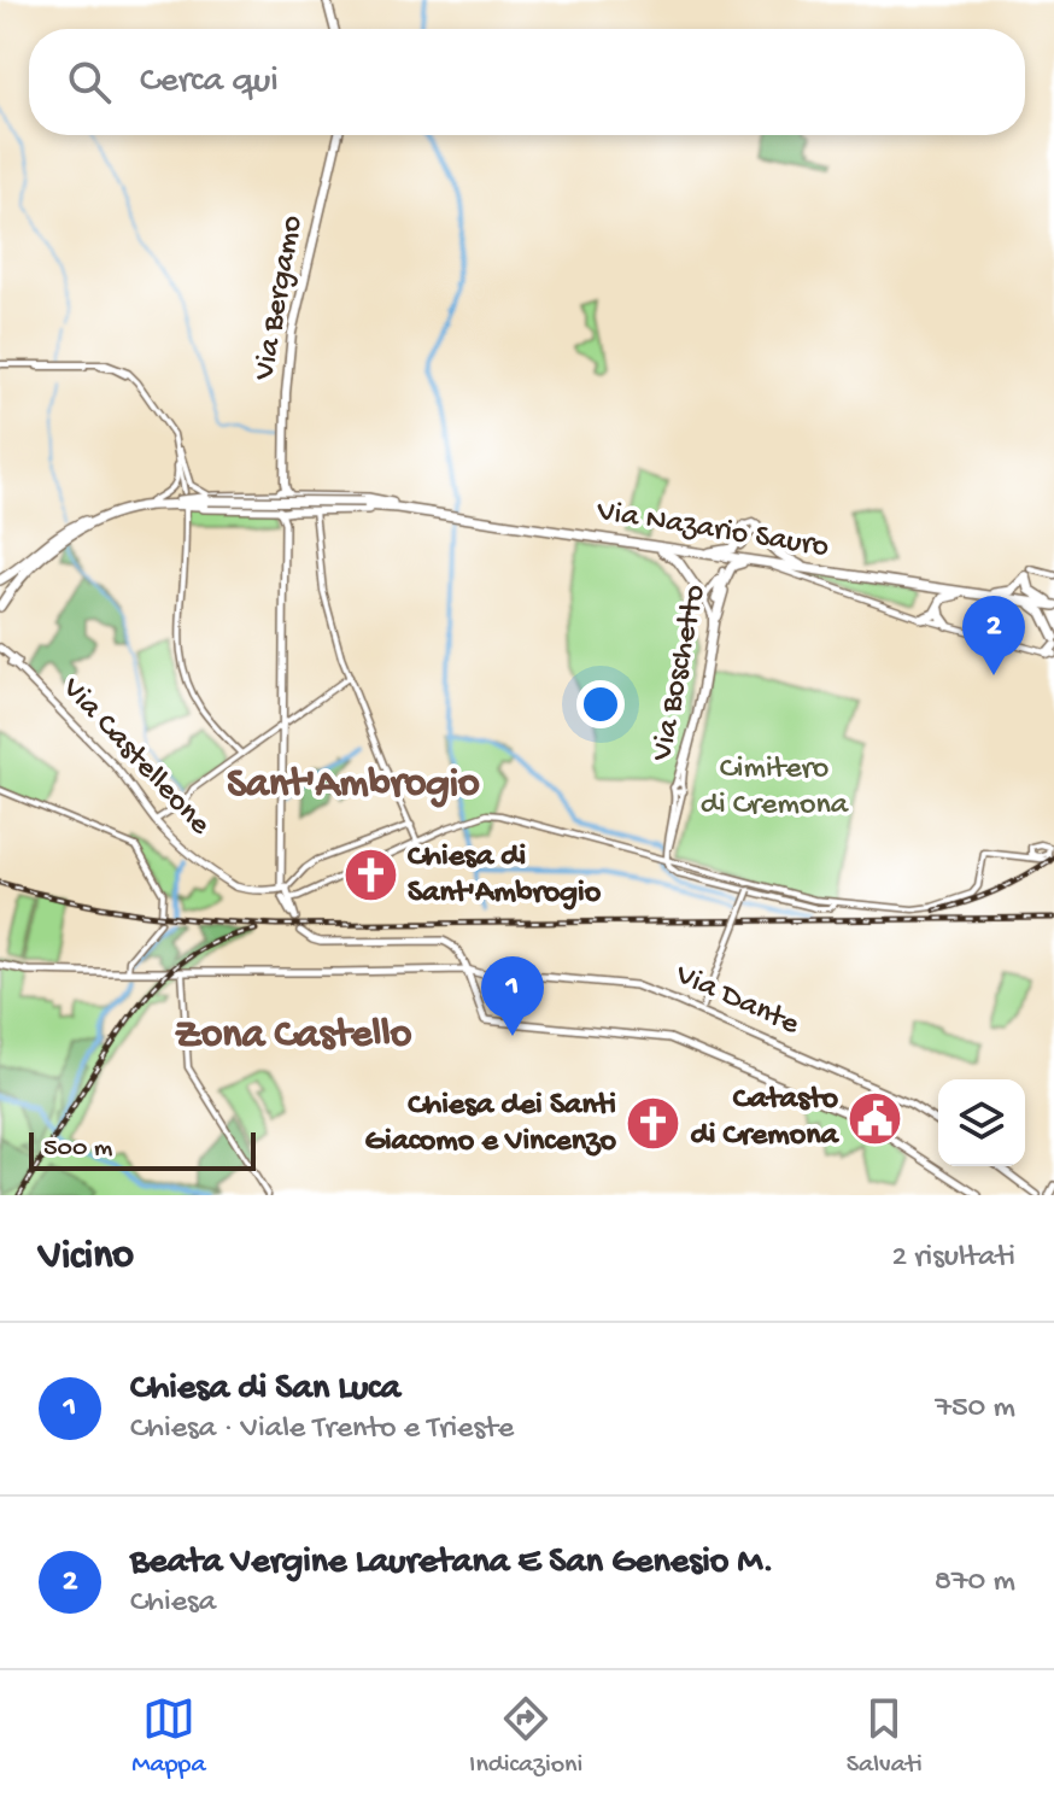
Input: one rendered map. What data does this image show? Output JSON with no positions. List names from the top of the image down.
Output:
{
  "streets": {
    "highway": ["Via Nazario Sauro"],
    "main road": ["Via Bergamo", "Via Castelleone", "Via Dante"],
    "street": ["Via Boschetto"]
  },
  "crossings": [
    ["Via Bergamo", "Via Castelleone"]
  ],
  "districts": ["Sant'Ambrogio", "Zona Castello"],
  "parks": ["Cimitero di Cremona"],
  "places": {
    "church": ["Chiesa di Sant'Ambrogio", "Chiesa dei Santi Giacomo e Vincenzo"],
    "public building": ["Catasto di Cremona"]
  },
  "scale_bar": "500 m",
  "page": {
    "search": "Cerca qui",
    "pins": ["2", "1"],
    "scale": "500 m",
    "heading": ["Vicino", "2 risultati"],
    "list": [
      {
        "mark": "1",
        "name": "Chiesa di San Luca",
        "note": "Chiesa · Viale Trento e Trieste",
        "value": "750 m"
      },
      {
        "mark": "2",
        "name": "Beata Vergine Lauretana E San Genesio M.",
        "note": "Chiesa",
        "value": "870 m"
      }
    ],
    "nav": ["Mappa", "Indicazioni", "Salvati"]
  }
}
